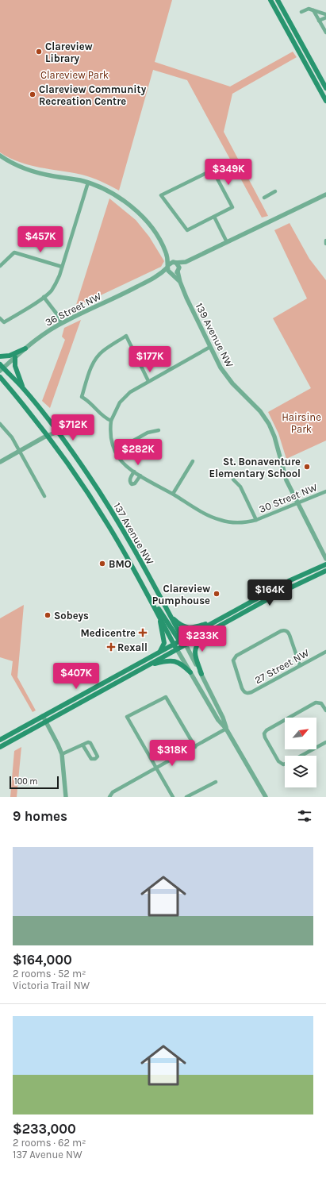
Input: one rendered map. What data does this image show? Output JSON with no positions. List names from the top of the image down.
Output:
{
  "streets": {
    "main road": ["137 Avenue NW"],
    "street": [
      "36 Street NW",
      "139 Avenue NW",
      "30 Street NW",
      "27 Street NW"
    ]
  },
  "crossings": [
    ["36 Street NW", "139 Avenue NW"],
    ["36 Street NW", "137 Avenue NW"],
    ["139 Avenue NW", "30 Street NW"]
  ],
  "parks": ["Clareview Park", "Hairsine Park"],
  "places": {
    "other": [
      "Clareview Library",
      "Clareview Community Recreation Centre",
      "St. Bonaventure Elementary School",
      "BMO",
      "Clareview Pumphouse",
      "Sobeys"
    ],
    "health": ["Medicentre", "Rexall"]
  },
  "scale_bar": "100 m",
  "north": "top right",
  "page": {
    "price": [
      "$349K",
      "$457K",
      "$177K",
      "$712K",
      "$282K",
      "$164K",
      "$233K",
      "$407K",
      "$318K"
    ],
    "scale": "100 m",
    "heading": "9 homes",
    "list": [
      {
        "name": "$164,000",
        "note": "2 rooms · 52 m² · Victoria Trail NW"
      },
      {
        "name": "$233,000",
        "note": "2 rooms · 62 m² · 137 Avenue NW"
      }
    ]
  }
}
